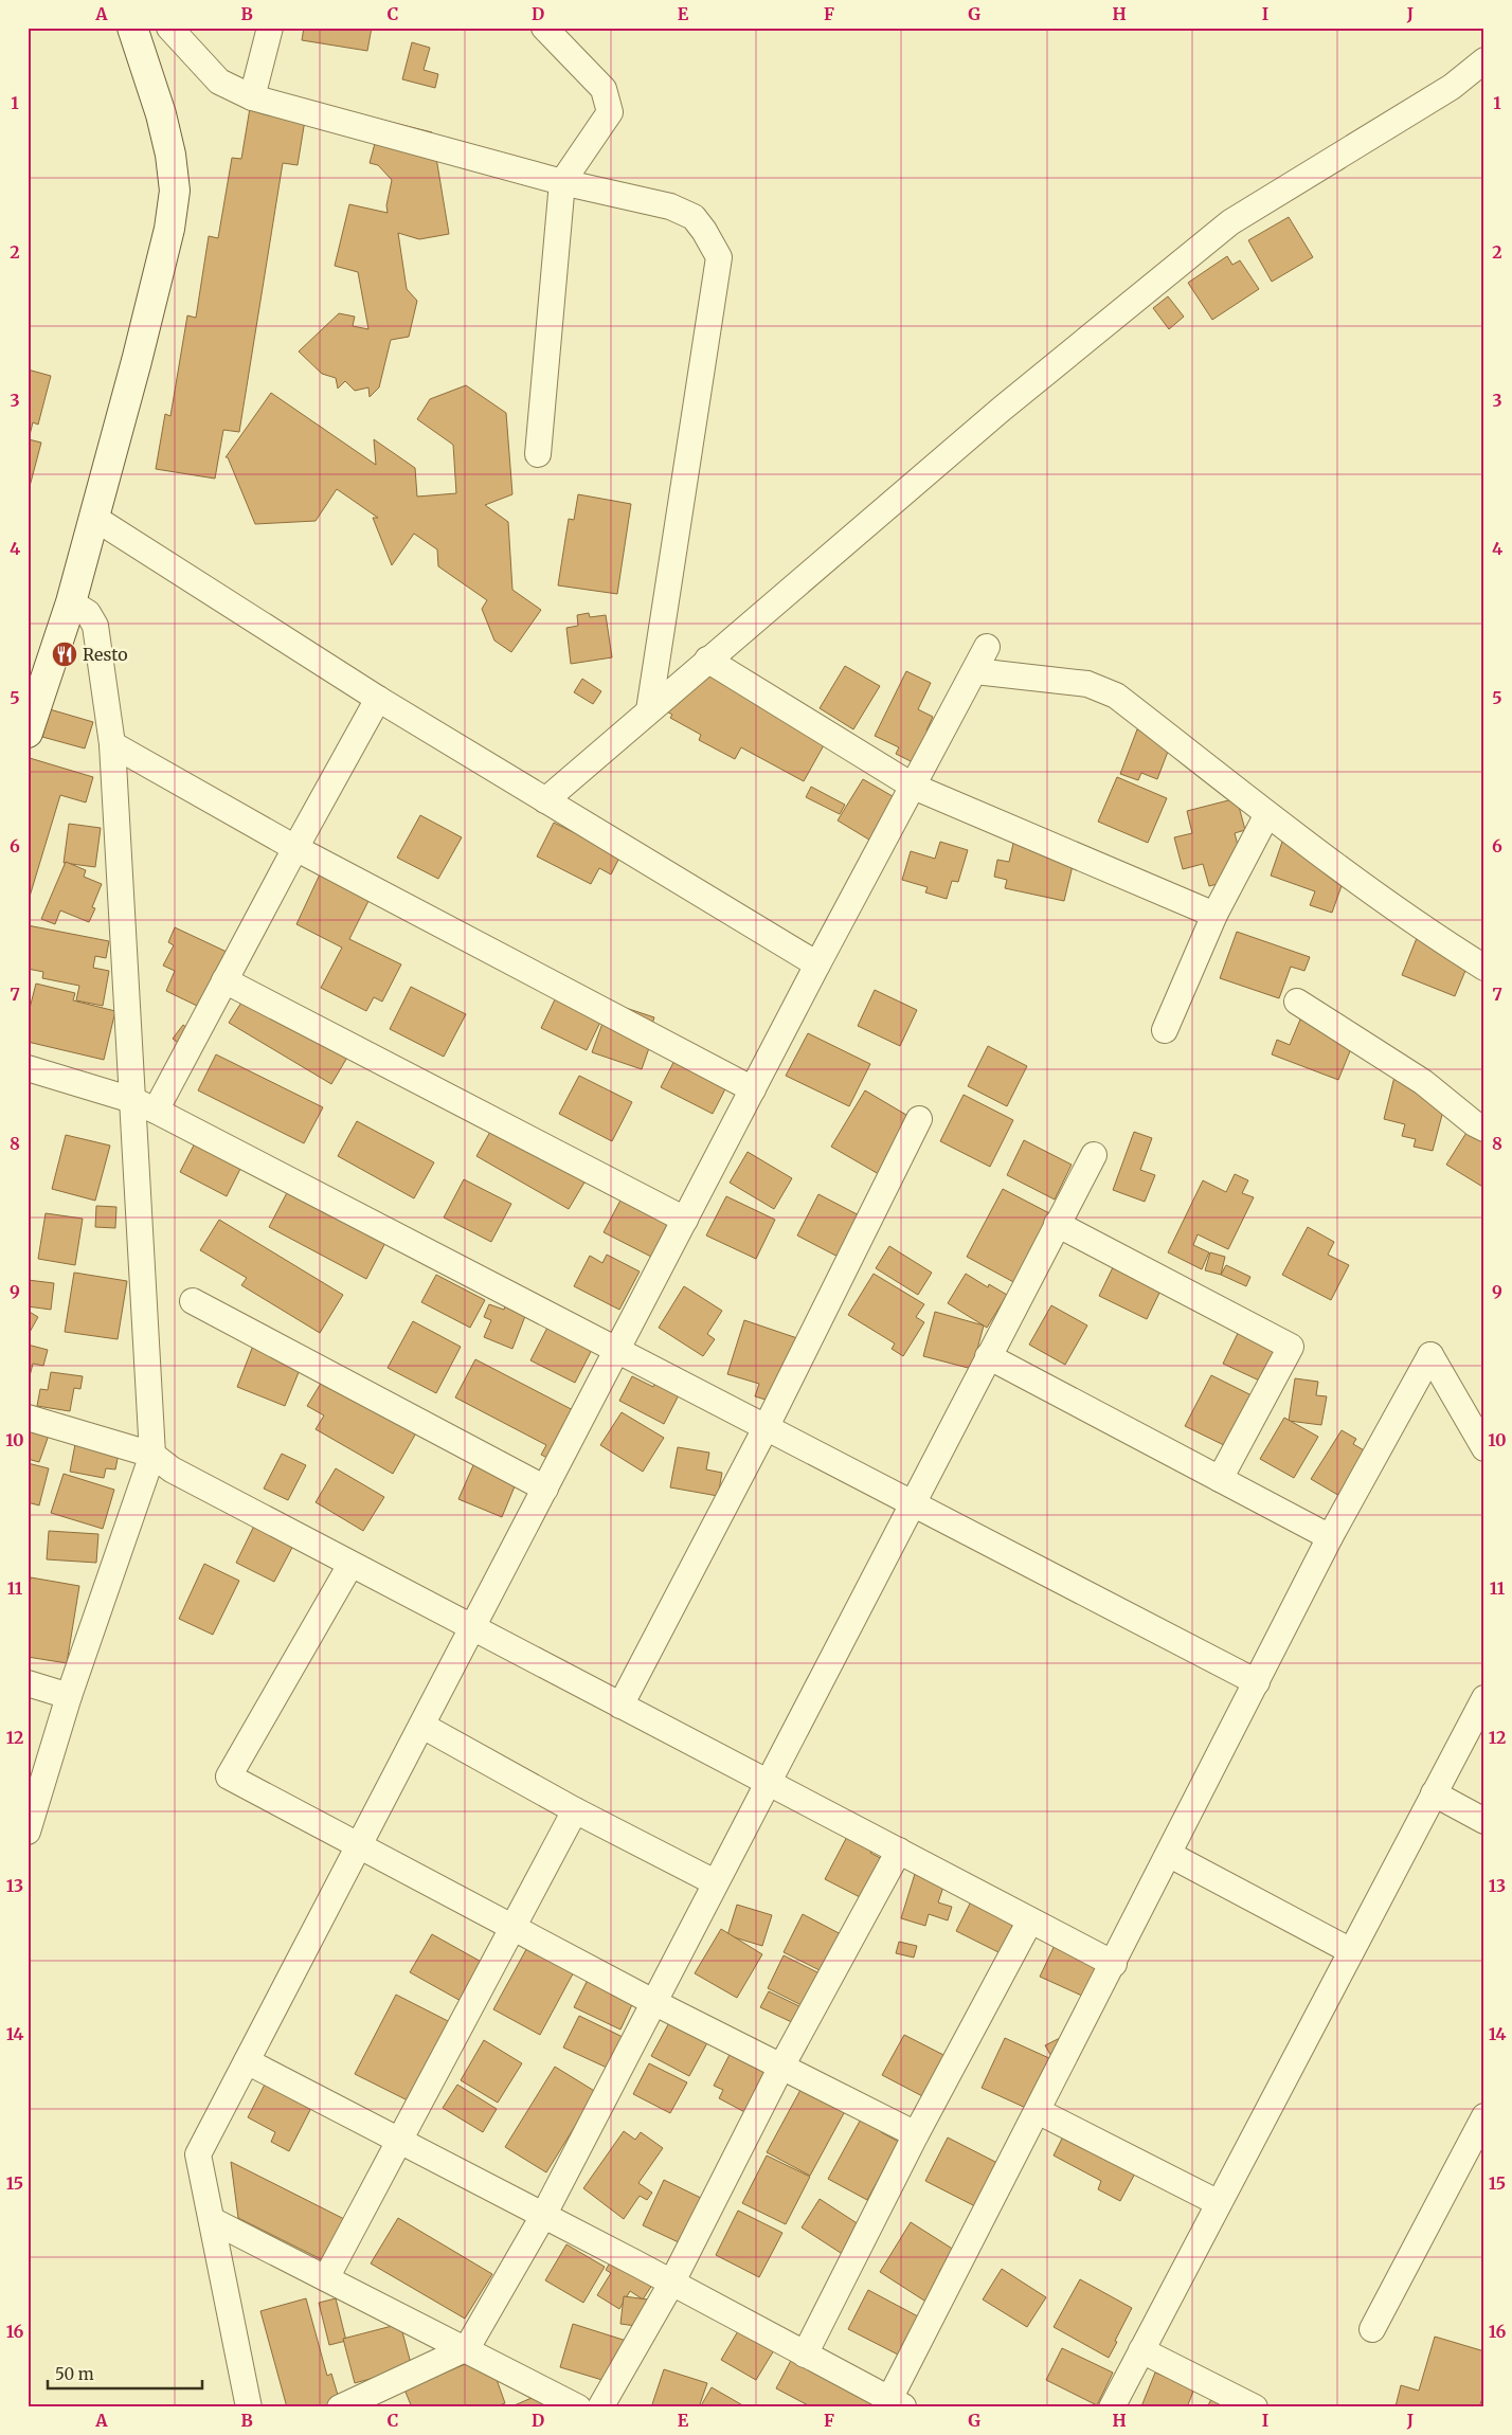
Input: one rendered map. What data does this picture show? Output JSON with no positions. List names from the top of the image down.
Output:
{
  "places": {
    "restaurant": ["Resto"]
  },
  "scale_bar": "50 m",
  "grid": {
    "columns": [
      "A",
      "B",
      "C",
      "D",
      "E",
      "F",
      "G",
      "H",
      "I",
      "J"
    ],
    "rows": [
      "1",
      "2",
      "3",
      "4",
      "5",
      "6",
      "7",
      "8",
      "9",
      "10",
      "11",
      "12",
      "13",
      "14",
      "15",
      "16"
    ]
  }
}
